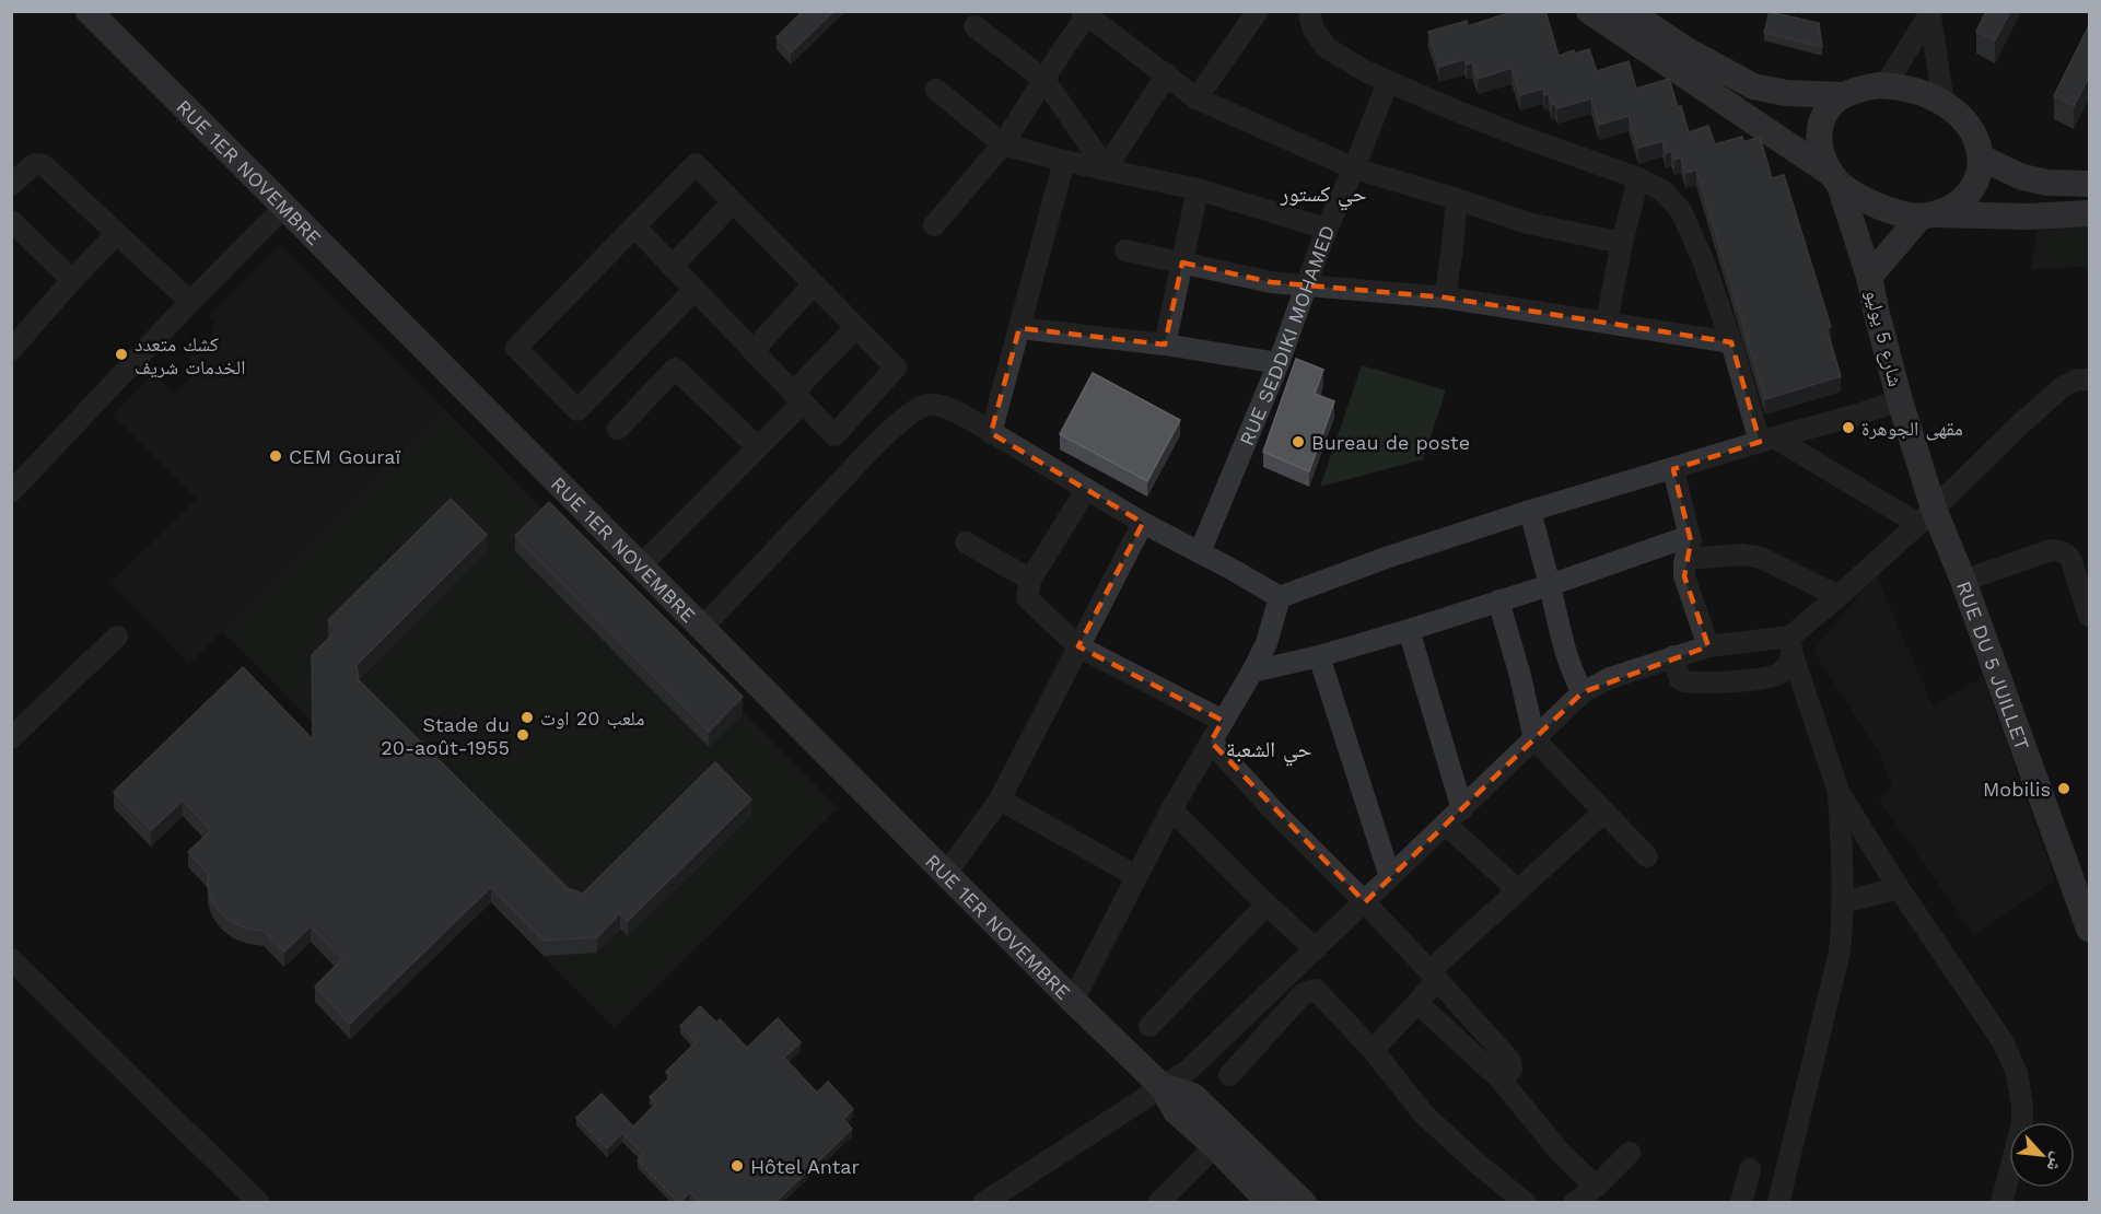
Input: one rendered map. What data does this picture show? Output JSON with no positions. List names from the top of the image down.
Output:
{
  "streets": {
    "main road": ["RUE 1ER NOVEMBRE", "شارع 5 يوليو", "RUE DU 5 JUILLET"],
    "street": ["RUE SEDDIKI MOHAMED"]
  },
  "crossings": [
    ["شارع 5 يوليو", "RUE DU 5 JUILLET"]
  ],
  "districts": ["حي كستور", "حي الشعبة"],
  "places": [
    "كشك متعدد الخدمات شريف",
    "مقهى الجوهرة",
    "Bureau de poste",
    "CEM Gouraï",
    "ملعب 20 اوت",
    "Stade du 20-août-1955",
    "Mobilis",
    "Hôtel Antar"
  ],
  "north": "bottom right"
}
